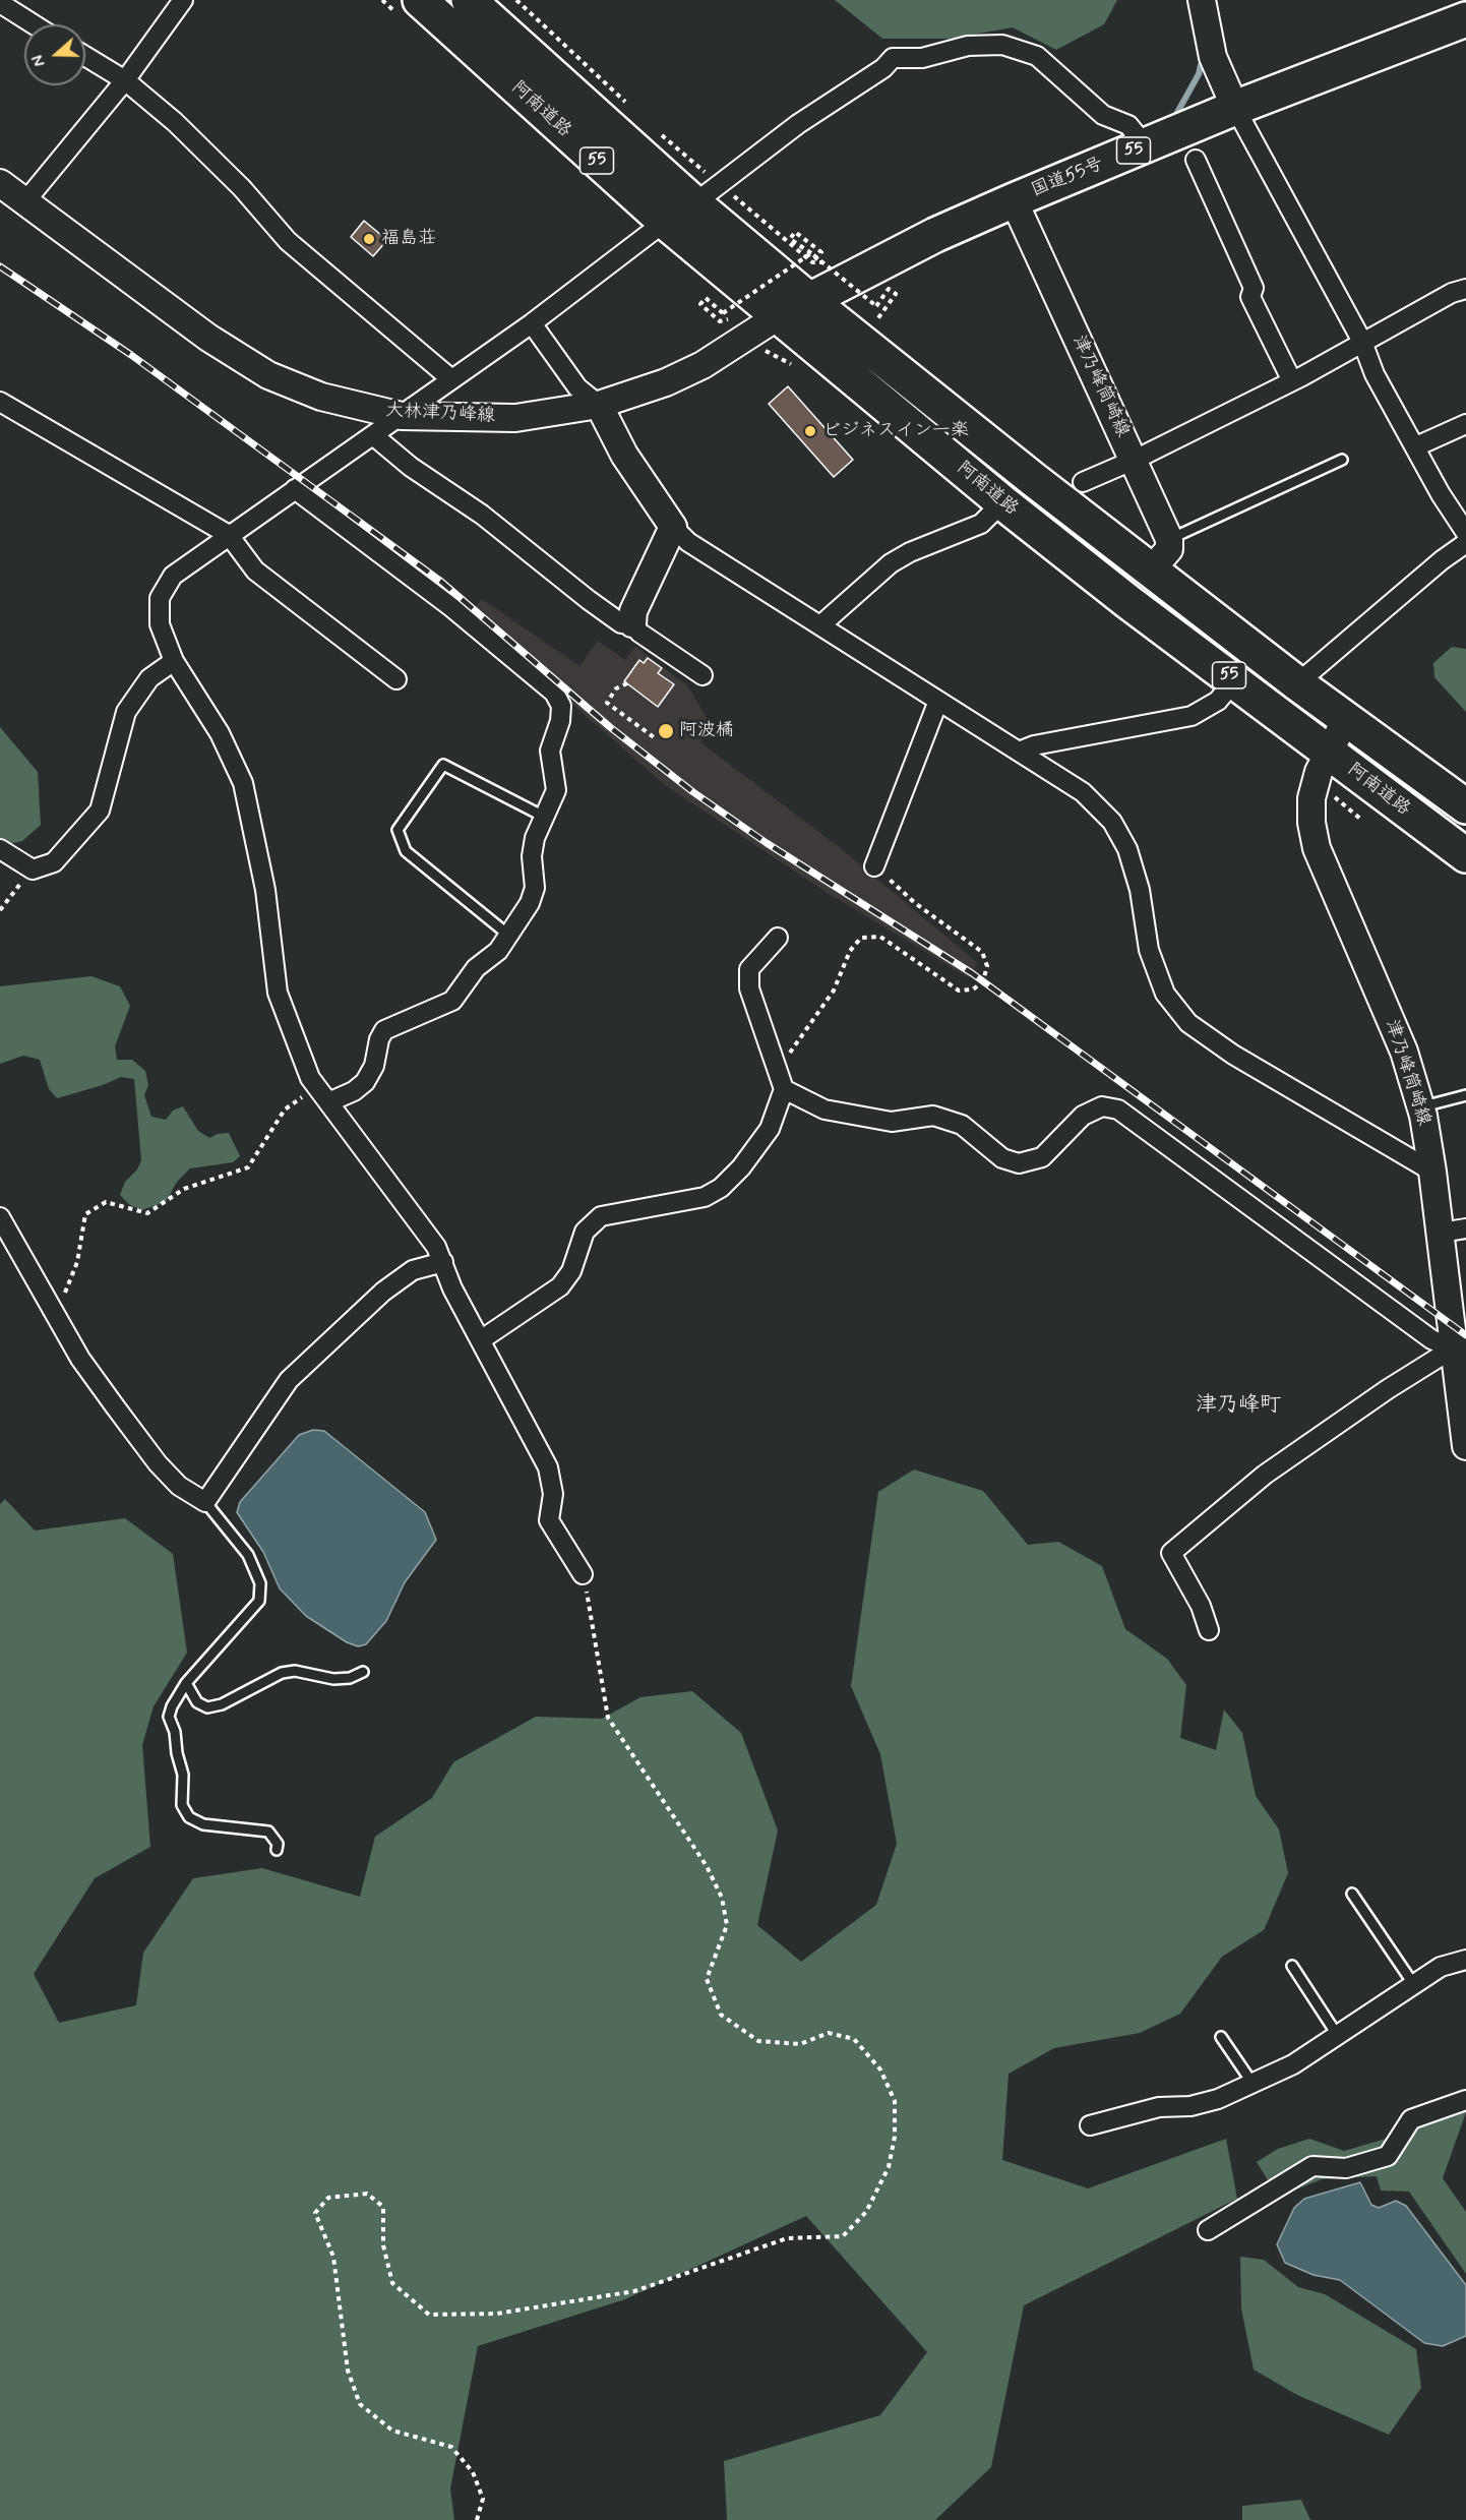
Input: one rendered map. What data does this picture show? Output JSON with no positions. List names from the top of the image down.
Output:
{
  "streets": {
    "highway": ["阿南道路", "55", "国道55号"],
    "main road": ["津乃峰筒崎線", "大林津乃峰線"]
  },
  "crossings": [
    ["阿南道路", "国道55号"],
    ["阿南道路", "津乃峰筒崎線"],
    ["阿南道路", "大林津乃峰線"],
    ["国道55号", "津乃峰筒崎線"],
    ["国道55号", "大林津乃峰線"]
  ],
  "districts": ["津乃峰町"],
  "places": ["福島荘", "ビジネスイン一楽", "阿波橘"],
  "north": "left"
}
